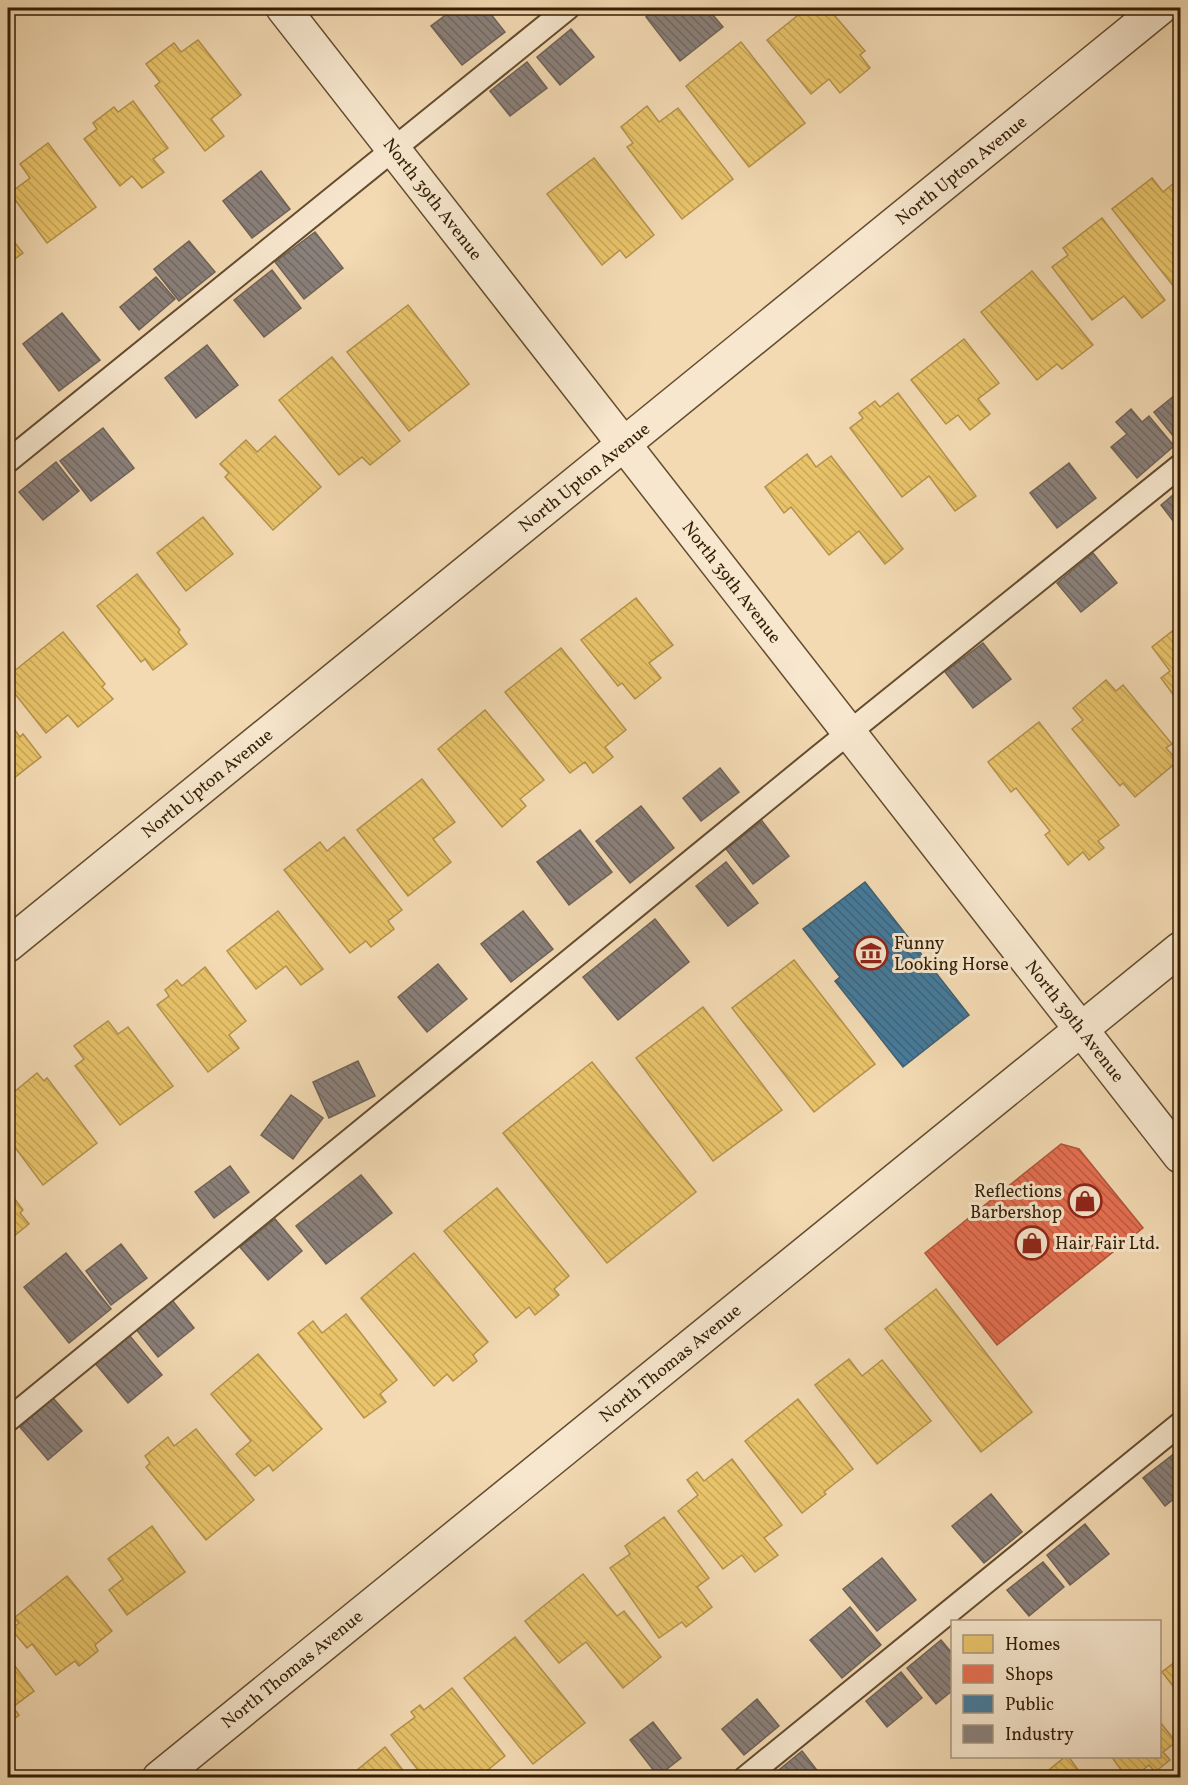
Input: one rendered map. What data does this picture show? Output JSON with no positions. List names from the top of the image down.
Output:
{
  "streets": {
    "street": ["North Upton Avenue", "North 39th Avenue", "North Thomas Avenue"]
  },
  "crossings": [
    ["North Upton Avenue", "North 39th Avenue"],
    ["North 39th Avenue", "North Thomas Avenue"]
  ],
  "places": {
    "museum": ["Funny Looking Horse"],
    "shop": ["Reflections Barbershop", "Hair Fair Ltd."]
  },
  "legend": [
    "Homes",
    "Shops",
    "Public",
    "Industry"
  ]
}
